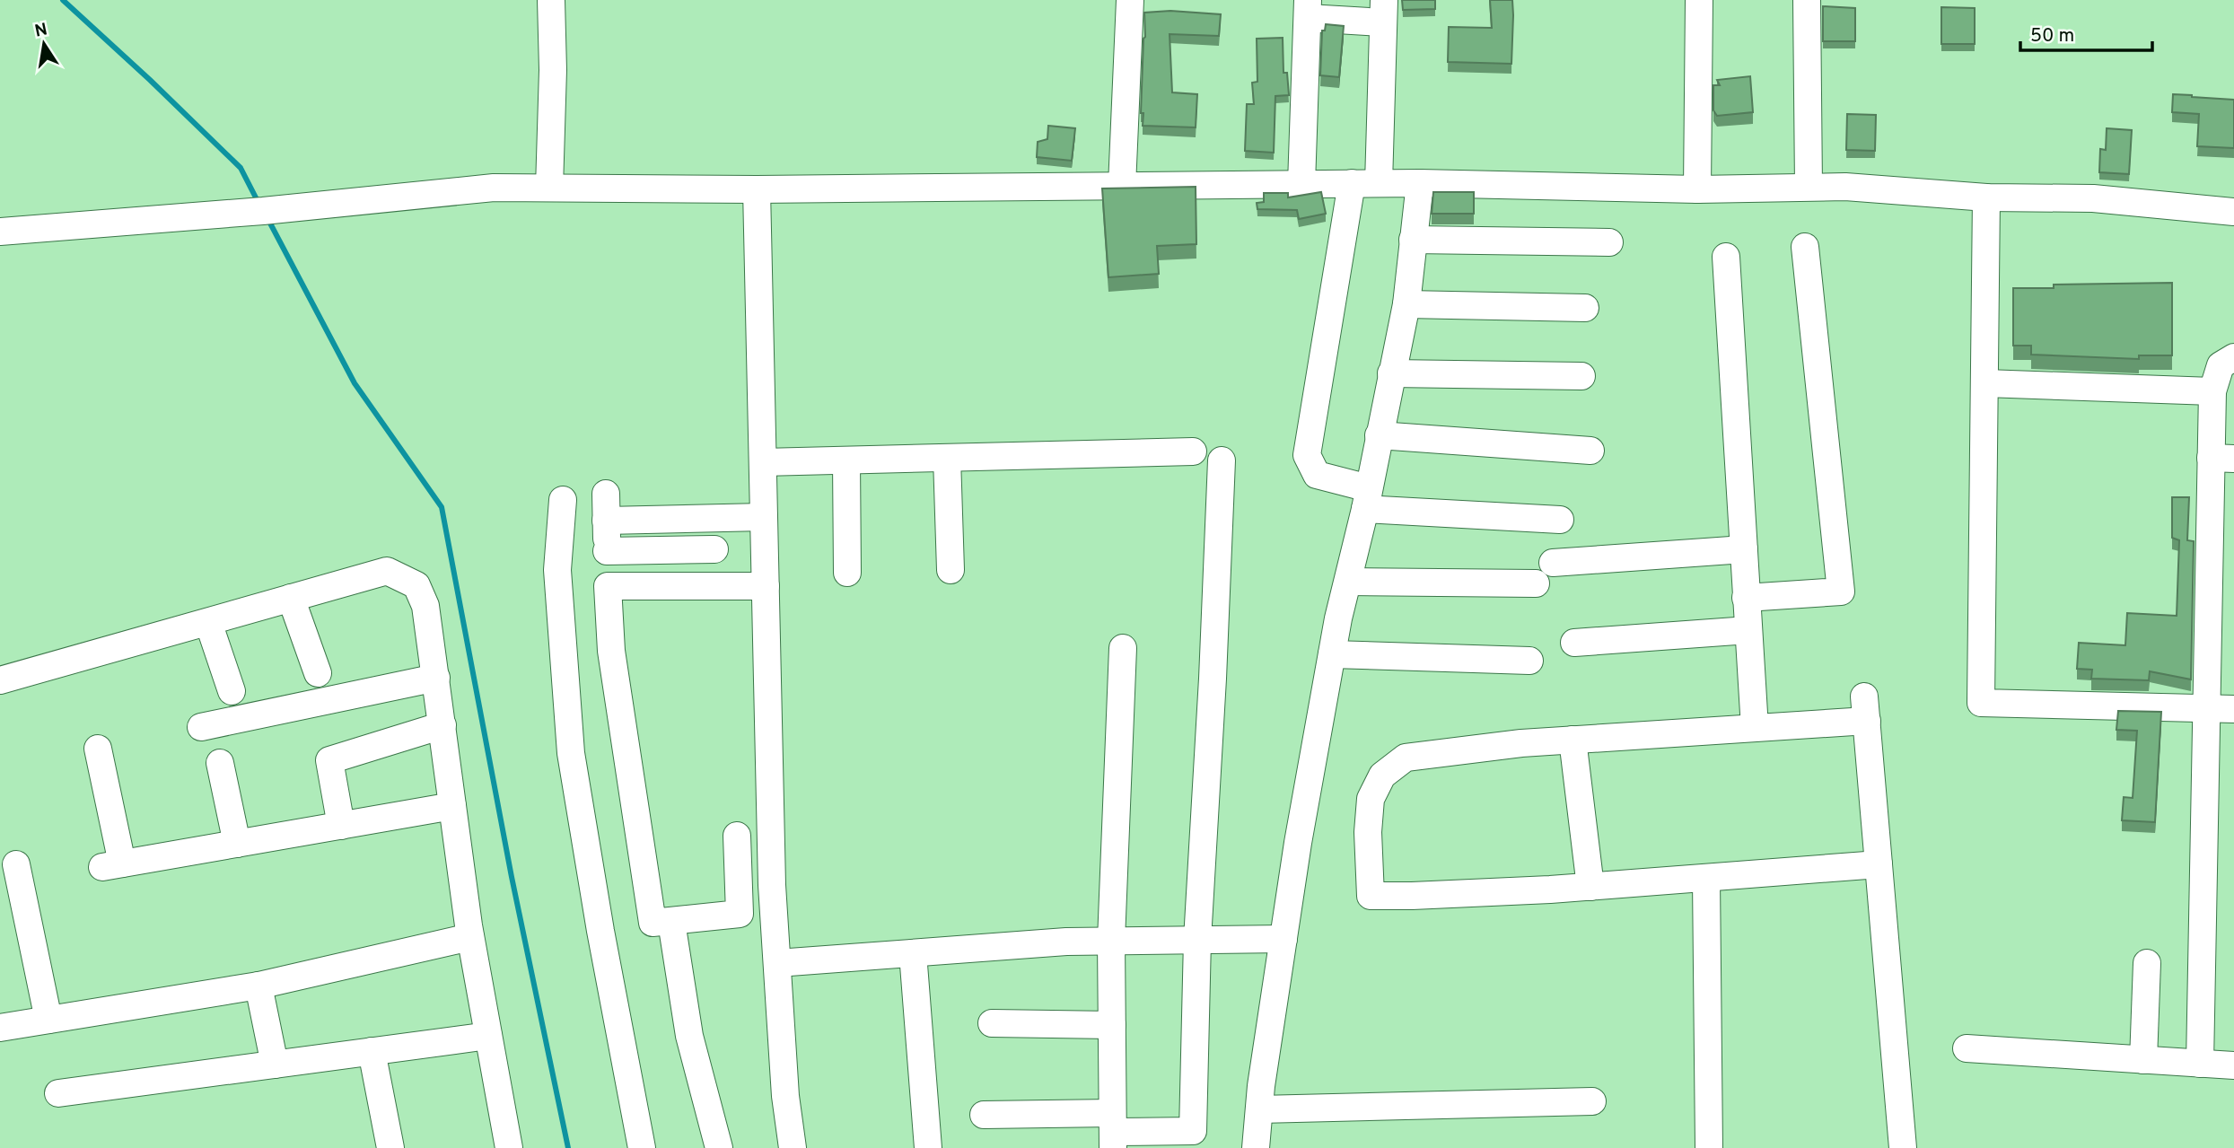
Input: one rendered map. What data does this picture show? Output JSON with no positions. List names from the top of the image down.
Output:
{
  "scale_bar": "50 m",
  "north": "top"
}
